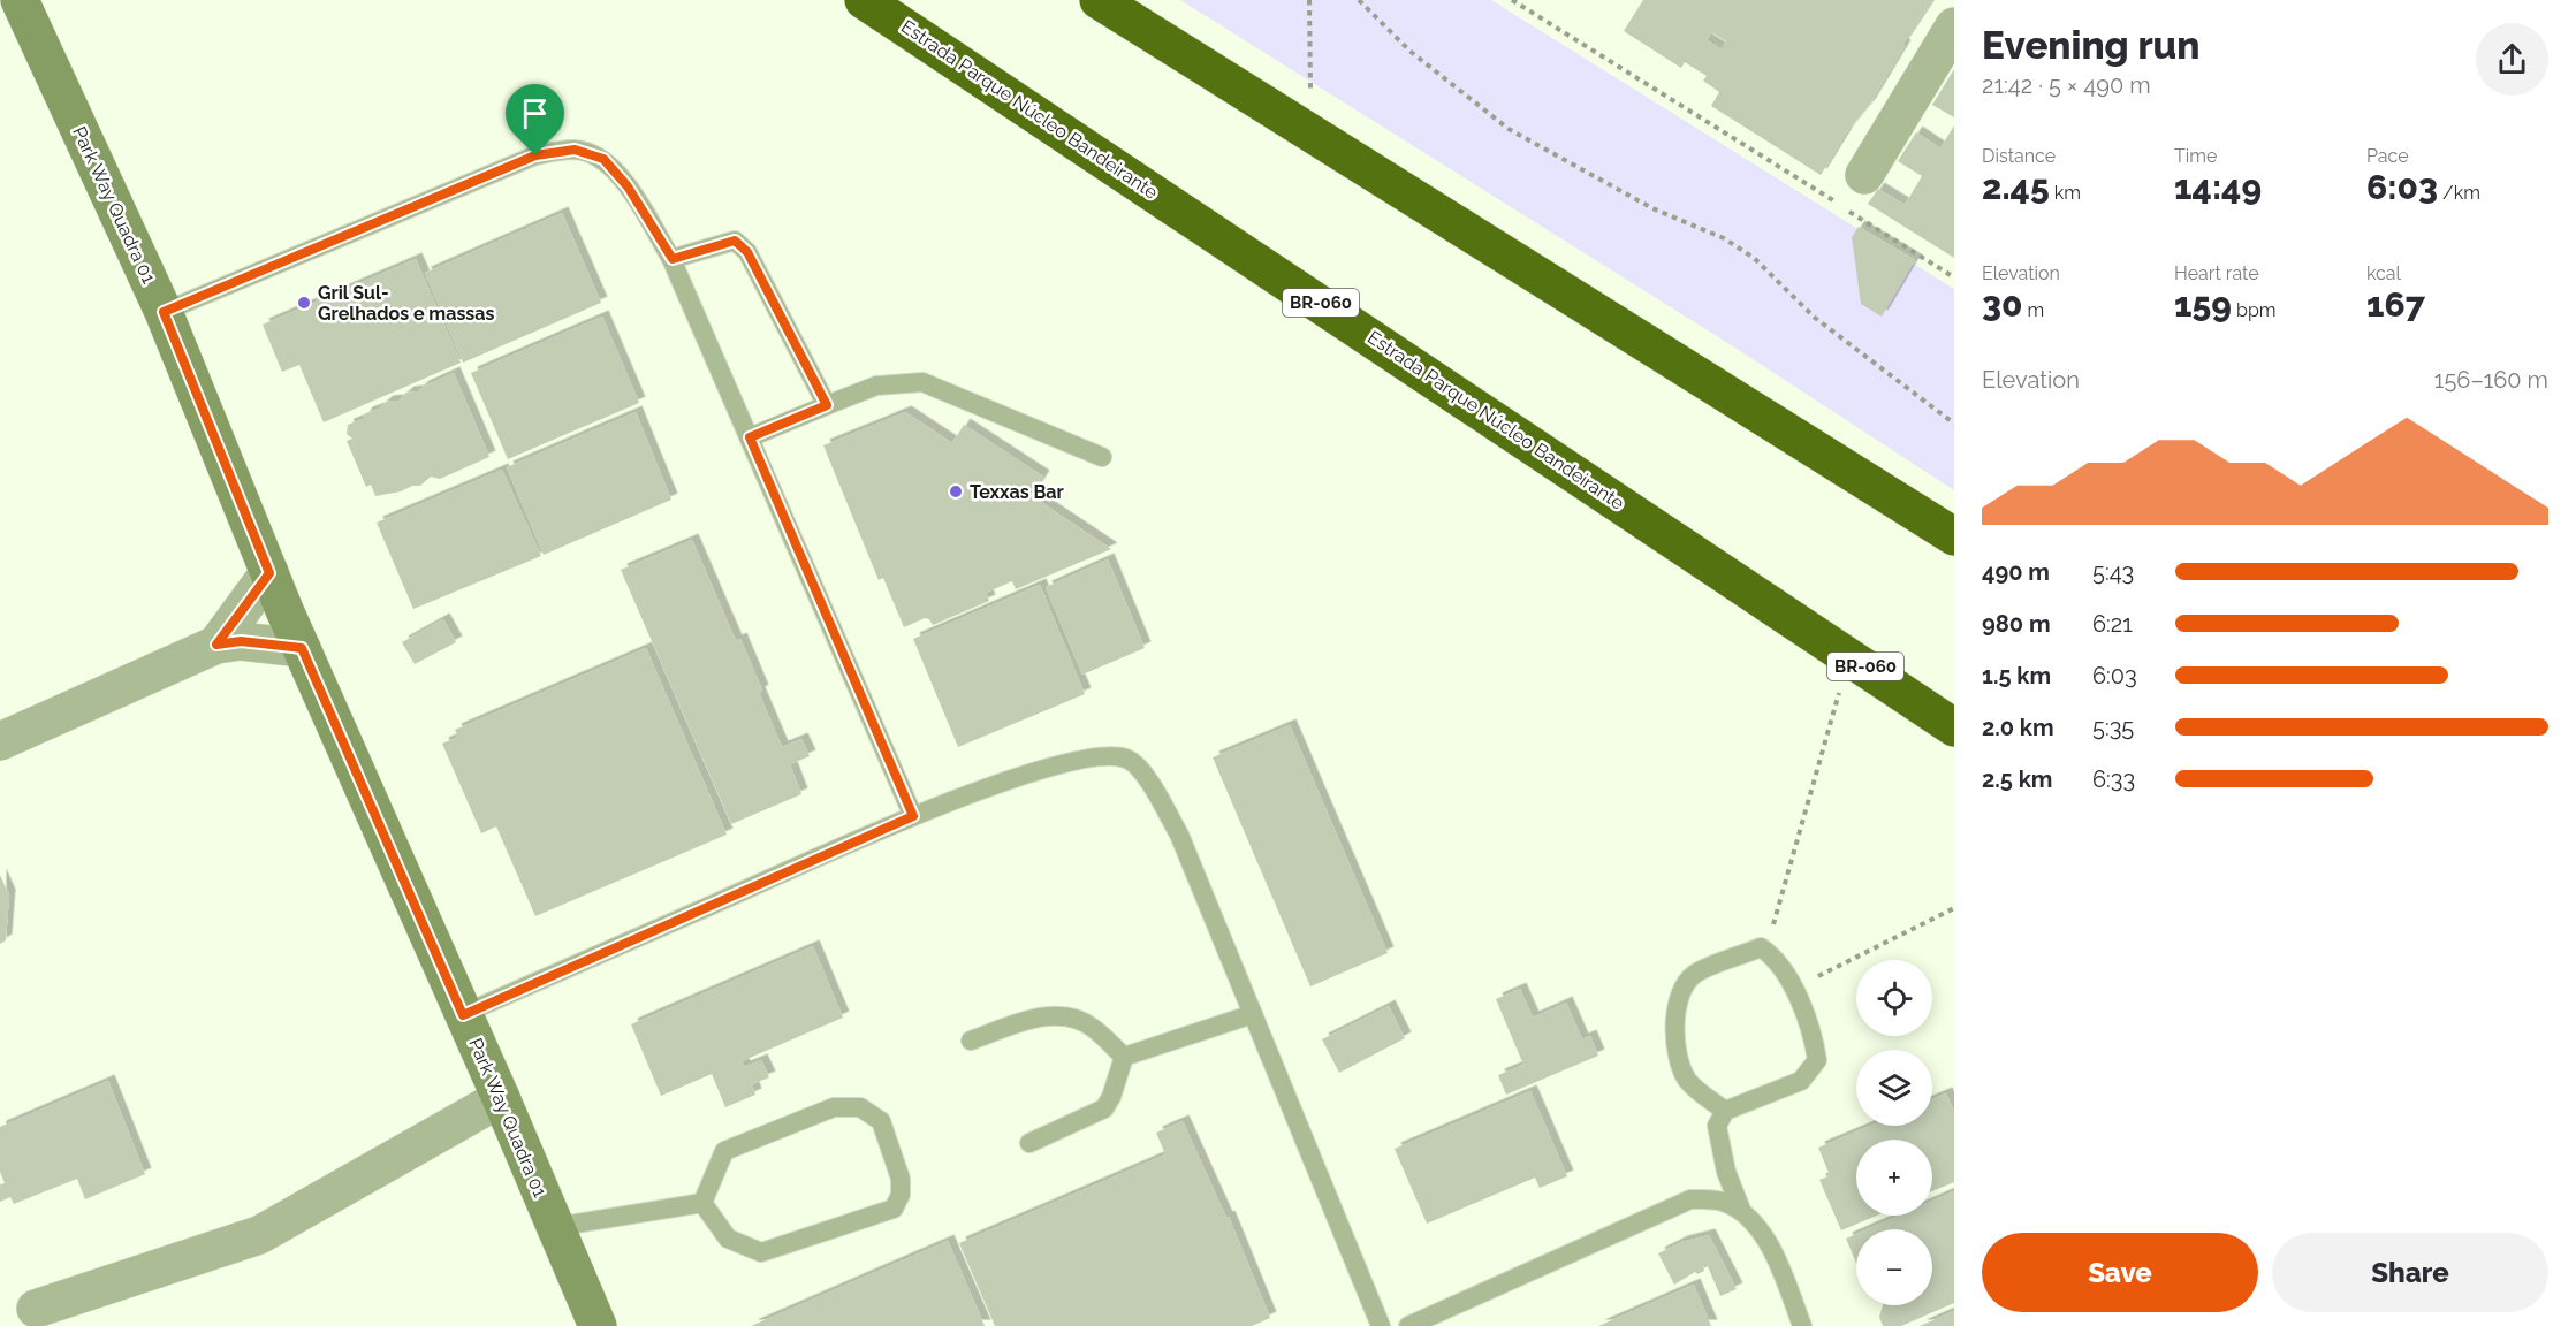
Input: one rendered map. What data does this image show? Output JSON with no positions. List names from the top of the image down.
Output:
{
  "streets": {
    "highway": ["Estrada Parque Núcleo Bandeirante", "BR-060"],
    "street": ["Park Way Quadra 01"]
  },
  "places": ["Gril Sul- Grelhados e massas", "Texxas Bar"],
  "page": {
    "heading": ["Evening run", "21:42 · 5 × 490 m"],
    "stats": [
      ["Distance", "2.45 km"],
      ["Time", "14:49"],
      ["Pace", "6:03 /km"],
      ["Elevation", "30 m"],
      ["Heart rate", "159 bpm"],
      ["kcal", "167"]
    ],
    "chart": ["Elevation", "156–160 m"],
    "list": [
      {
        "name": "490 m",
        "note": "5:43"
      },
      {
        "name": "980 m",
        "note": "6:21"
      },
      {
        "name": "1.5 km",
        "note": "6:03"
      },
      {
        "name": "2.0 km",
        "note": "5:35"
      },
      {
        "name": "2.5 km",
        "note": "6:33"
      }
    ],
    "map_buttons": ["+", "−"],
    "buttons": ["Save", "Share"]
  }
}
